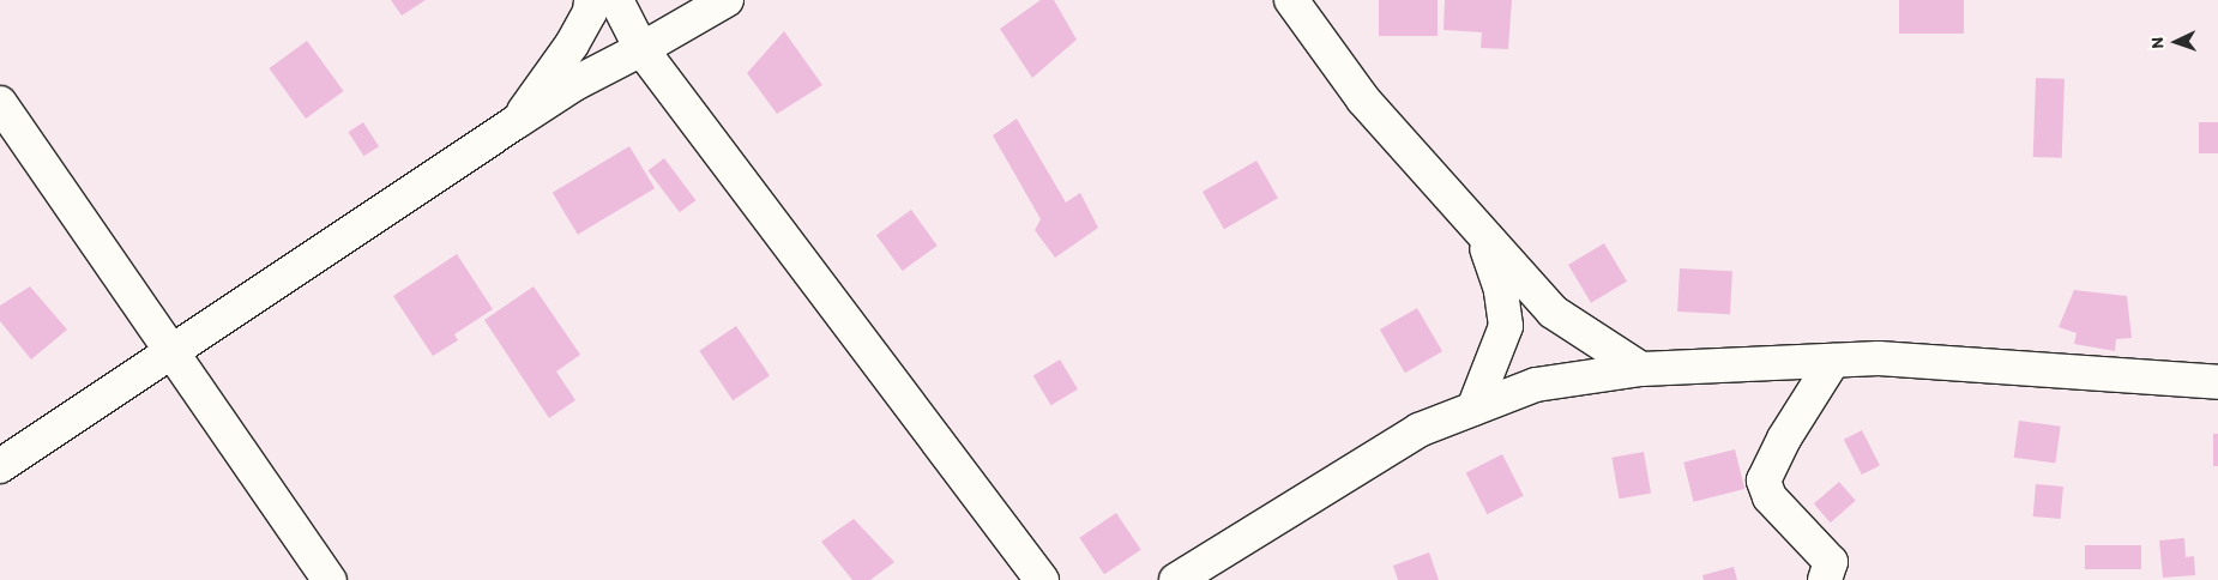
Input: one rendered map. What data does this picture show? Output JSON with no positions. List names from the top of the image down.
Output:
{
  "north": "left"
}
